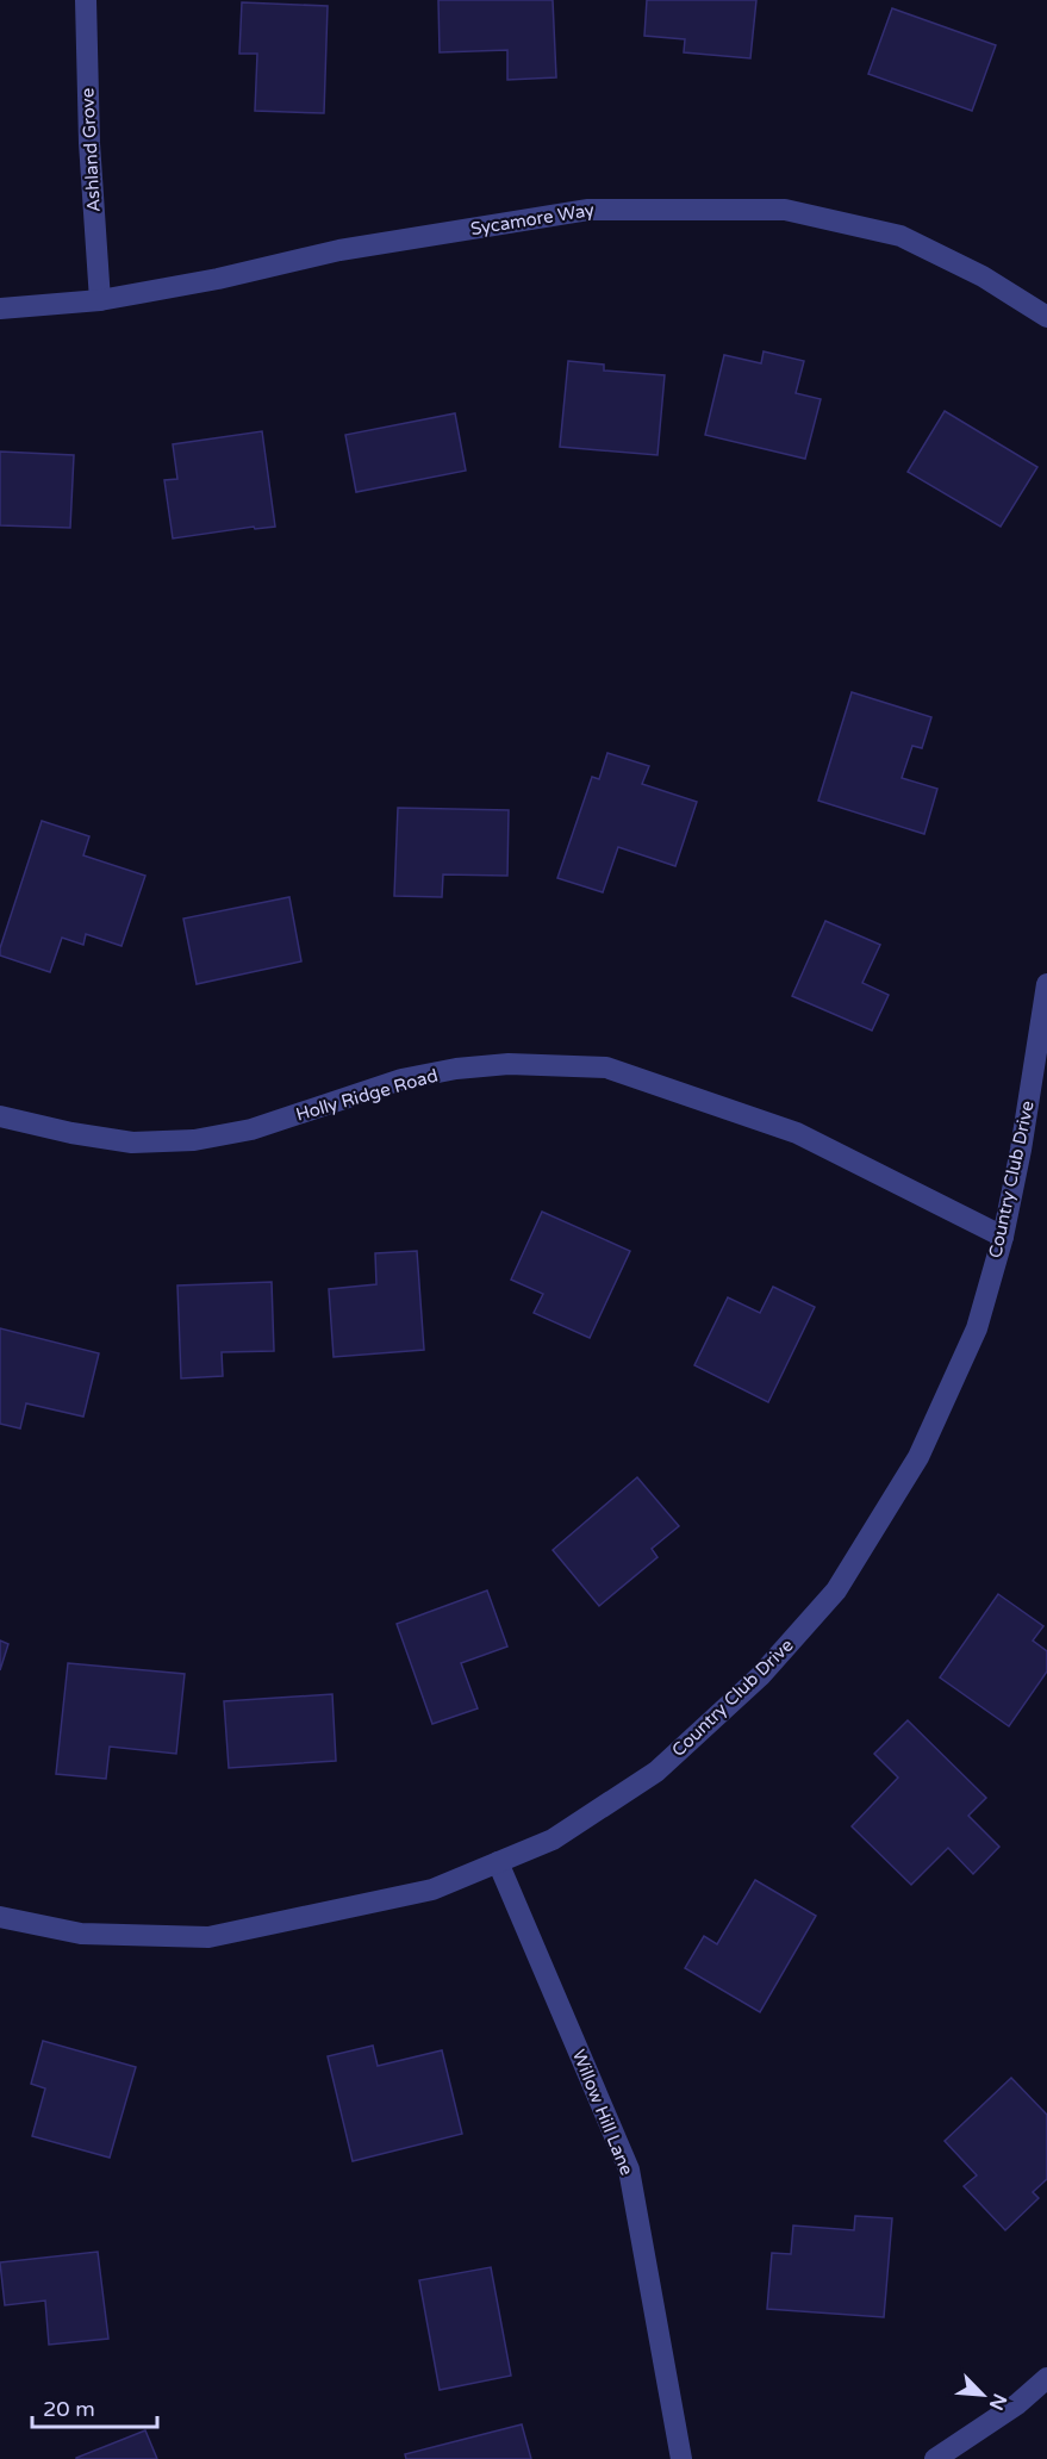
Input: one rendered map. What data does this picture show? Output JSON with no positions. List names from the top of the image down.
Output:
{
  "streets": {
    "street": [
      "Ashland Grove",
      "Sycamore Way",
      "Holly Ridge Road",
      "Country Club Drive",
      "Willow Hill Lane"
    ]
  },
  "crossings": [
    ["Ashland Grove", "Sycamore Way"],
    ["Holly Ridge Road", "Country Club Drive"],
    ["Country Club Drive", "Willow Hill Lane"]
  ],
  "scale_bar": "20 m",
  "north": "bottom right"
}
